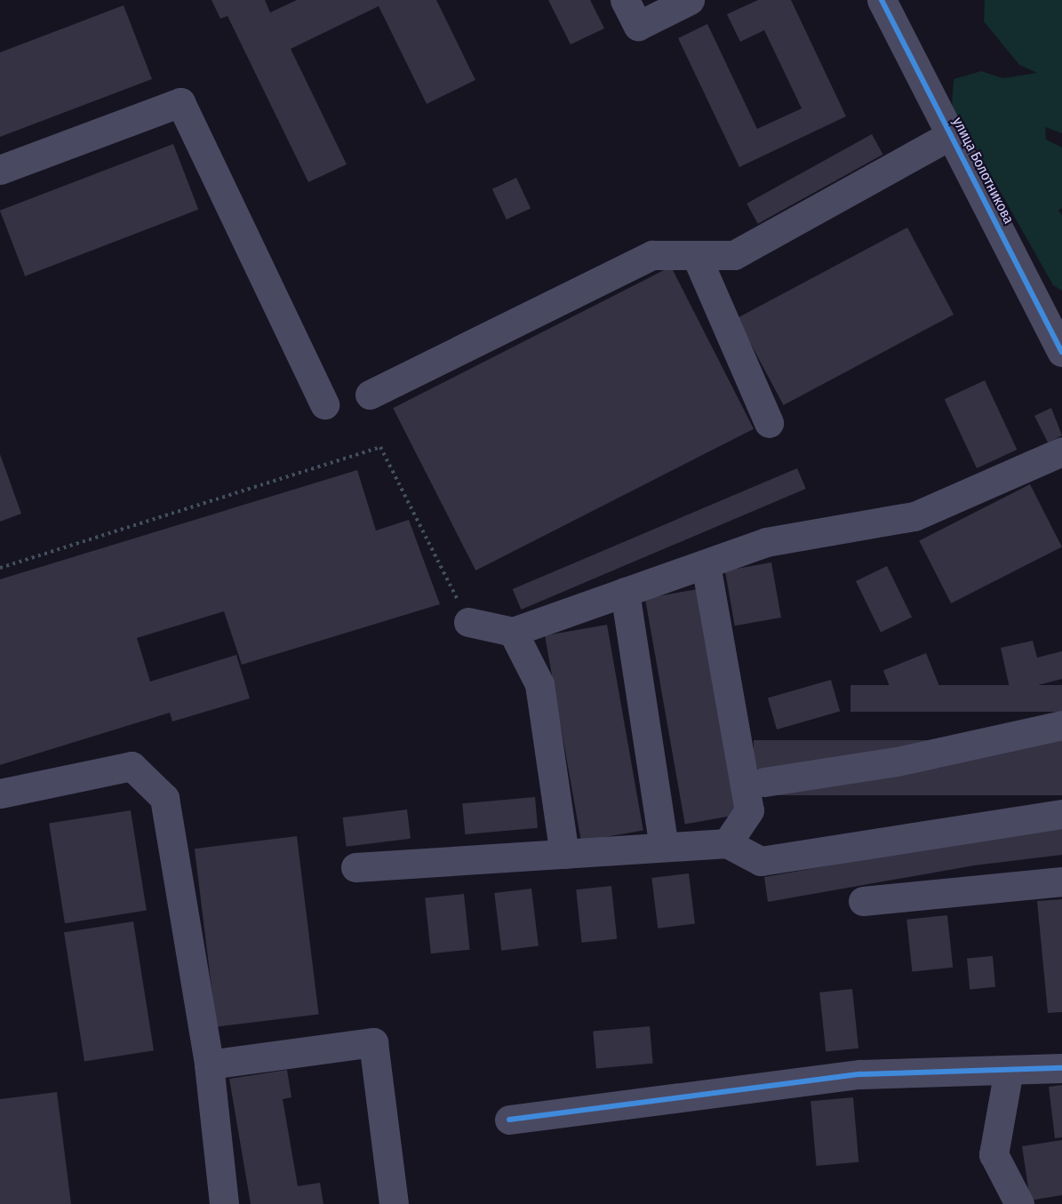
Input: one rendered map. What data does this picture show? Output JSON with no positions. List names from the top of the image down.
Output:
{
  "streets": {
    "street": ["улица Болотникова"]
  }
}
